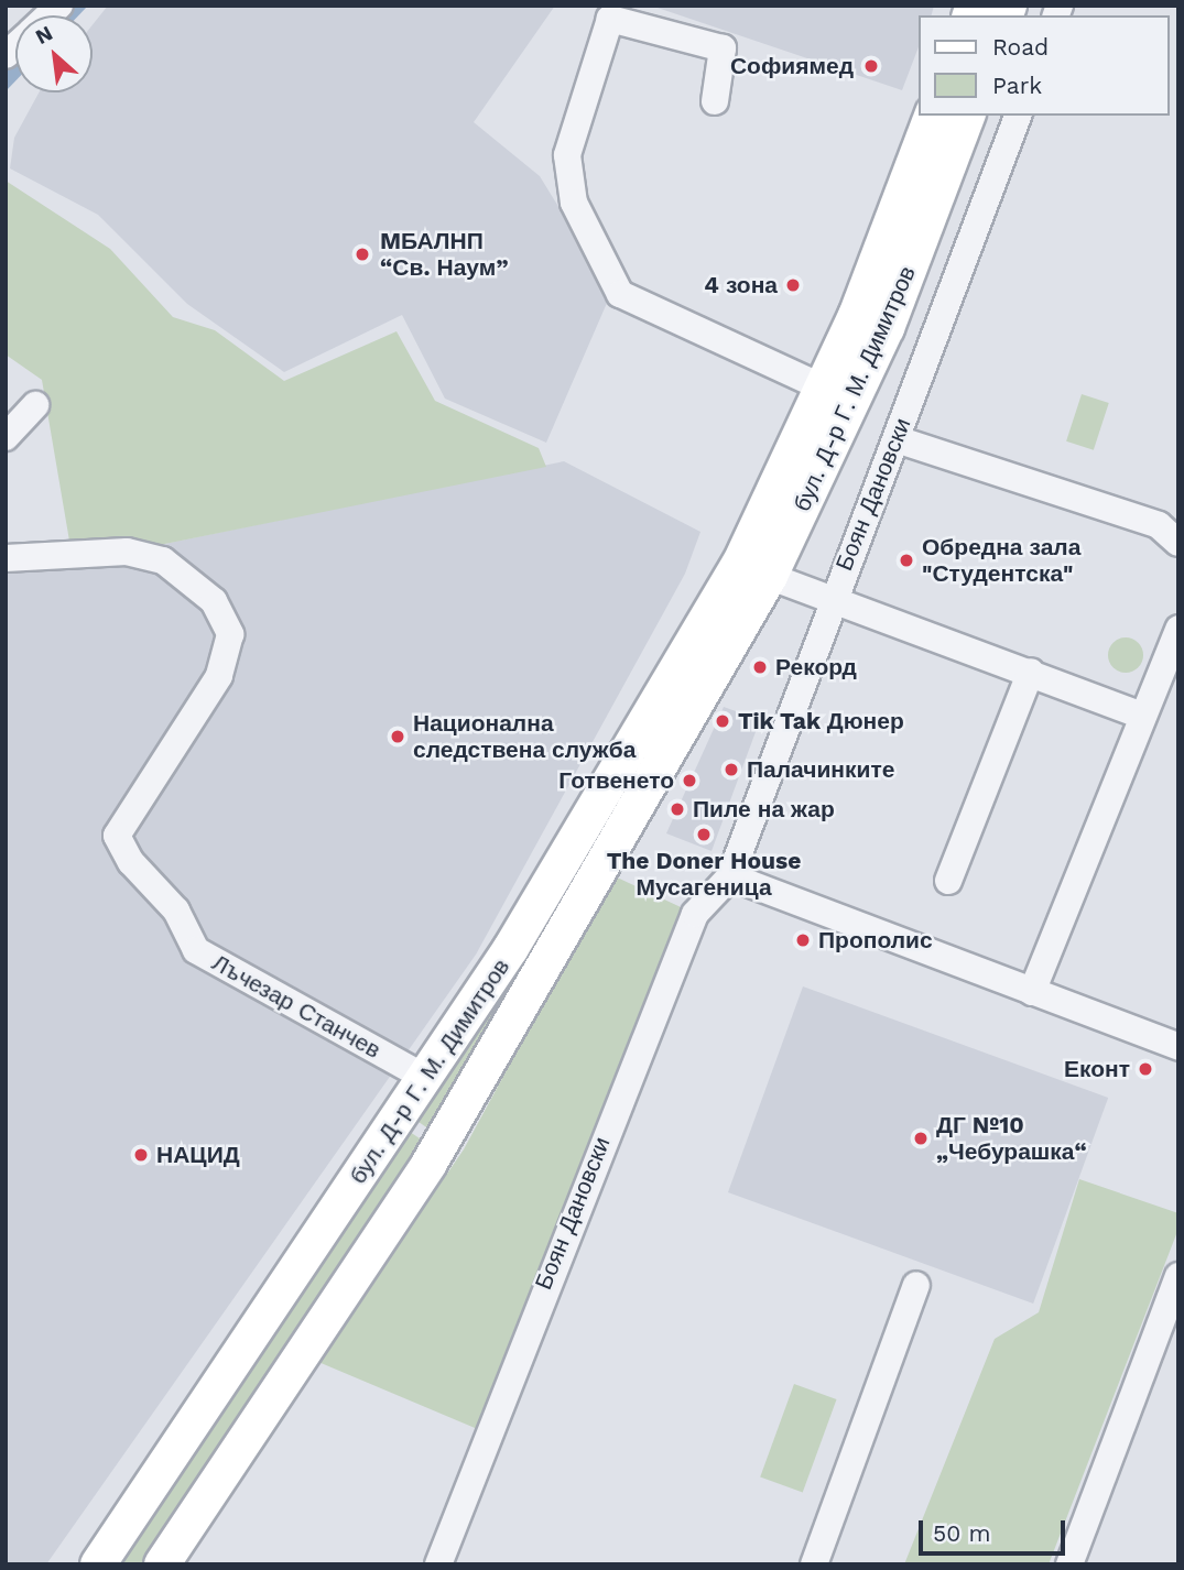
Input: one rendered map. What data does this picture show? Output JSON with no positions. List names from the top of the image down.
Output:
{
  "streets": {
    "main road": ["бул. Д-р Г. М. Димитров"],
    "street": ["Боян Дановски", "Лъчезар Станчев"]
  },
  "crossings": [
    ["бул. Д-р Г. М. Димитров", "Лъчезар Станчев"]
  ],
  "places": [
    "Софиямед",
    "MБАЛНП “Св. Наум”",
    "4 зона",
    "Обредна зала \"Студентска\"",
    "Рекорд",
    "Tik Tak Дюнер",
    "Национална следствена служба",
    "Палачинките",
    "Готвенето",
    "Пиле на жар",
    "The Doner House Мусагеница",
    "Прополис",
    "Еконт",
    "ДГ №10 „Чебурашка“",
    "НАЦИД"
  ],
  "legend": ["Road", "Park"],
  "scale_bar": "50 m",
  "north": "top left"
}
